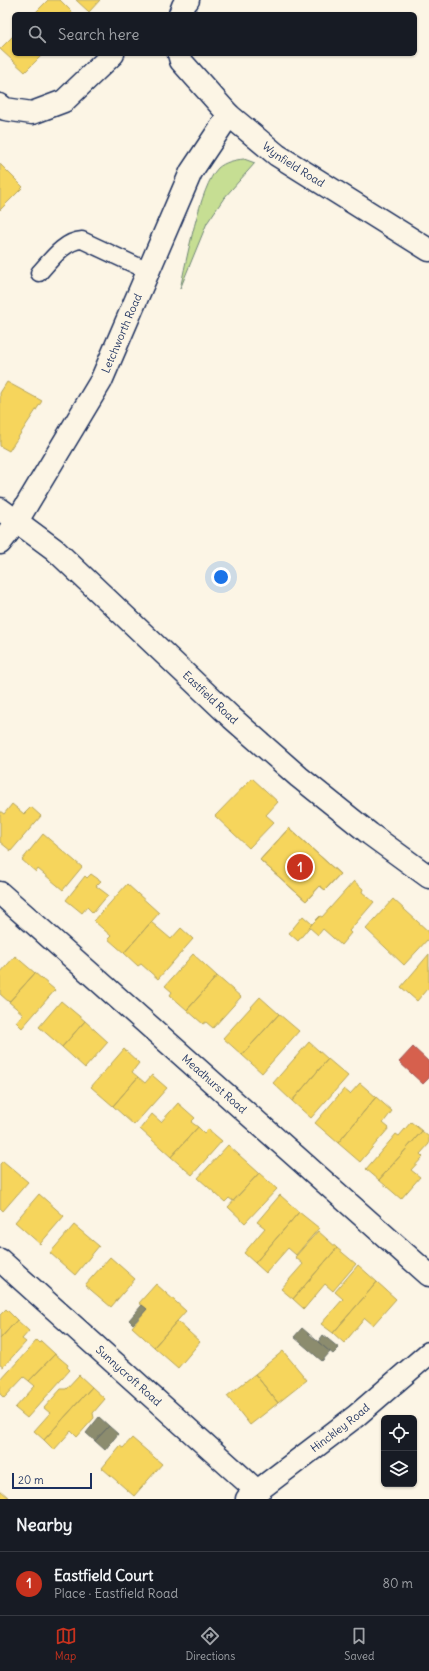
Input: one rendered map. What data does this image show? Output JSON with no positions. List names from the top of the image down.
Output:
{
  "streets": {
    "street": [
      "Wynfield Road",
      "Letchworth Road",
      "Eastfield Road",
      "Meadhurst Road",
      "Sunnycroft Road",
      "Hinckley Road"
    ]
  },
  "crossings": [
    ["Wynfield Road", "Letchworth Road"],
    ["Letchworth Road", "Eastfield Road"],
    ["Sunnycroft Road", "Hinckley Road"]
  ],
  "scale_bar": "20 m",
  "page": {
    "search": "Search here",
    "pins": "1",
    "scale": "20 m",
    "heading": "Nearby",
    "list": [
      {
        "mark": "1",
        "name": "Eastfield Court",
        "note": "Place · Eastfield Road",
        "value": "80 m"
      }
    ],
    "nav": ["Map", "Directions", "Saved"]
  }
}
